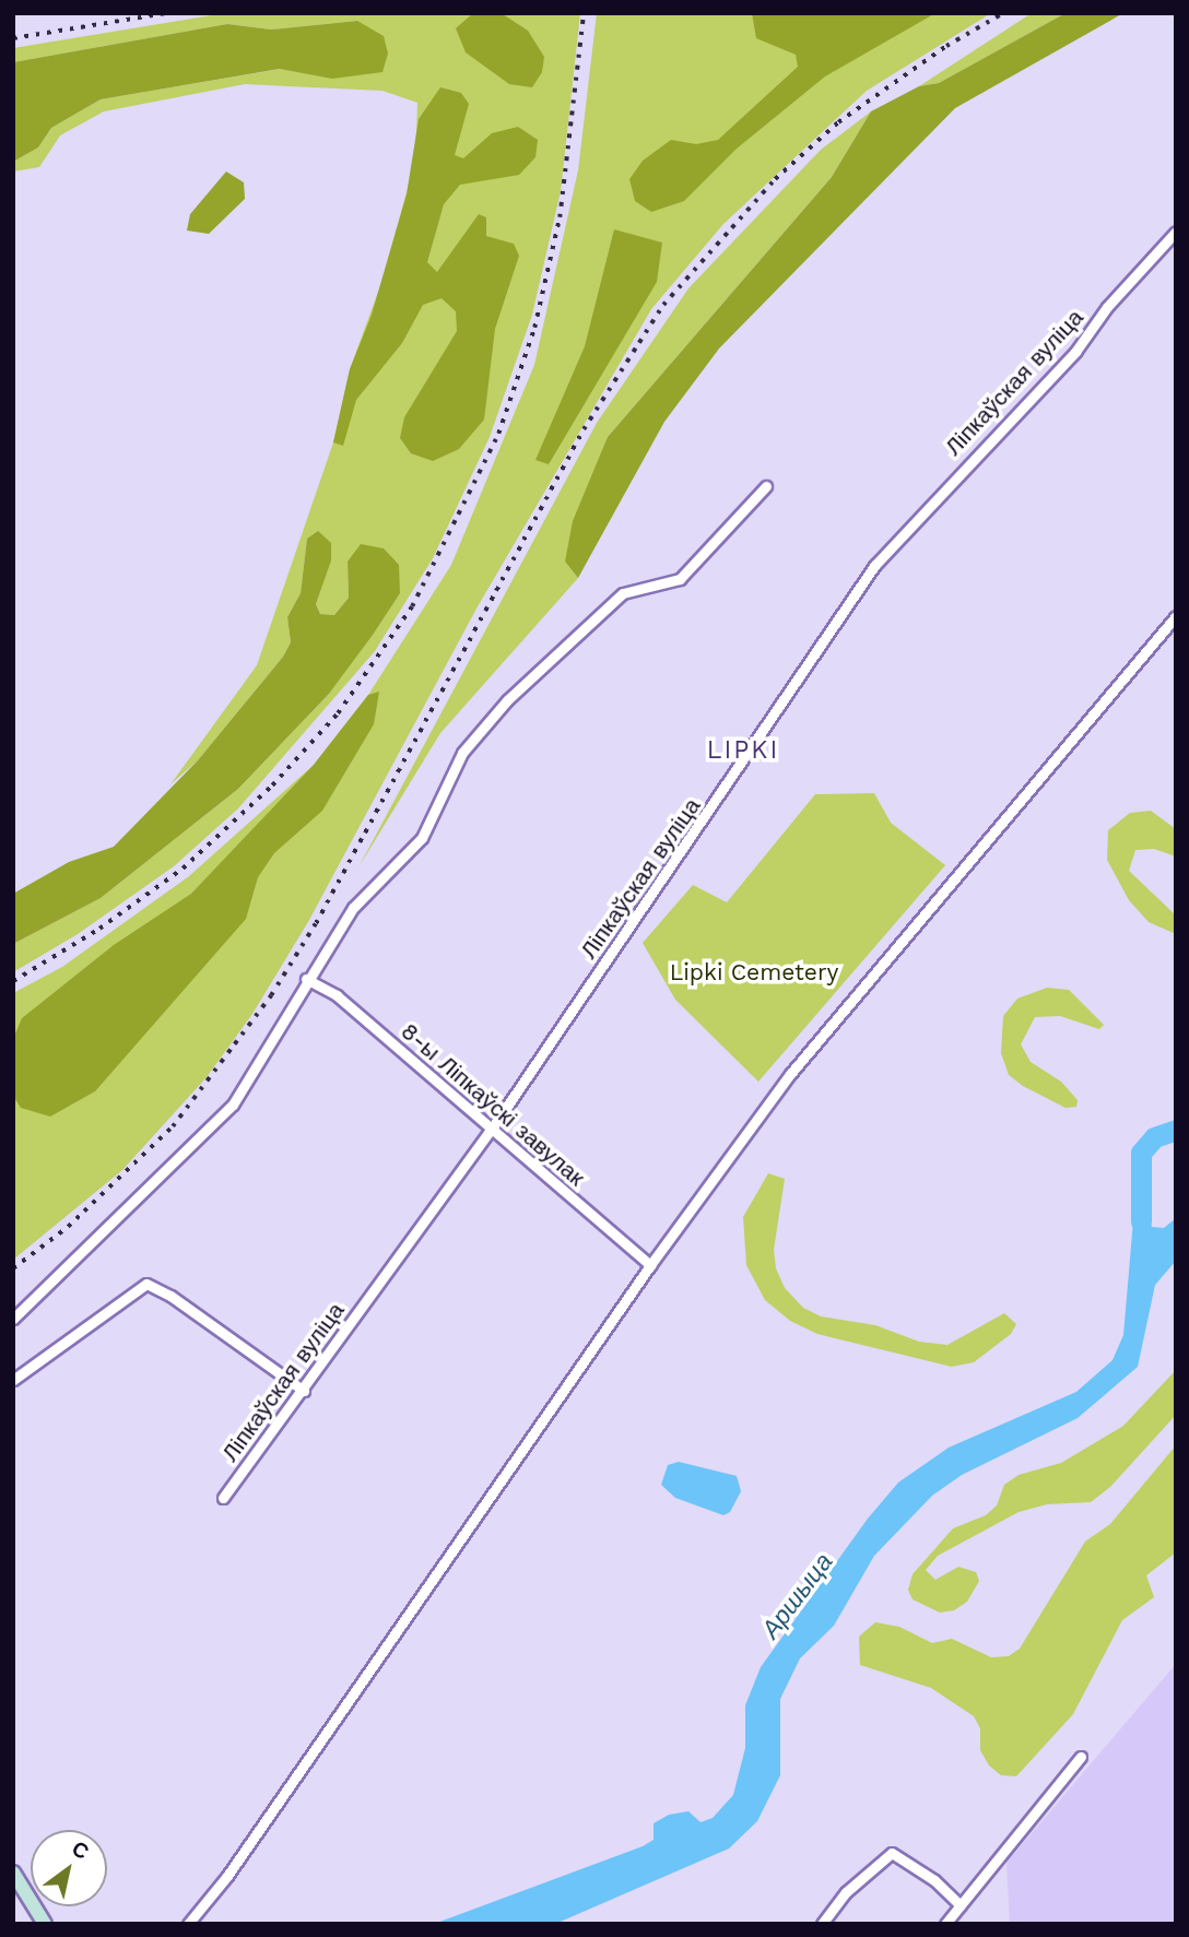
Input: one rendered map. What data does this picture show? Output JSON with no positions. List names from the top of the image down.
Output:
{
  "streets": {
    "street": ["Ліпкаўская вуліца", "8-ы Ліпкаўскі завулак"]
  },
  "crossings": [
    ["Ліпкаўская вуліца", "8-ы Ліпкаўскі завулак"]
  ],
  "districts": ["LIPKI"],
  "water": ["Аршыца"],
  "parks": ["Lipki Cemetery"],
  "north": "top right"
}
